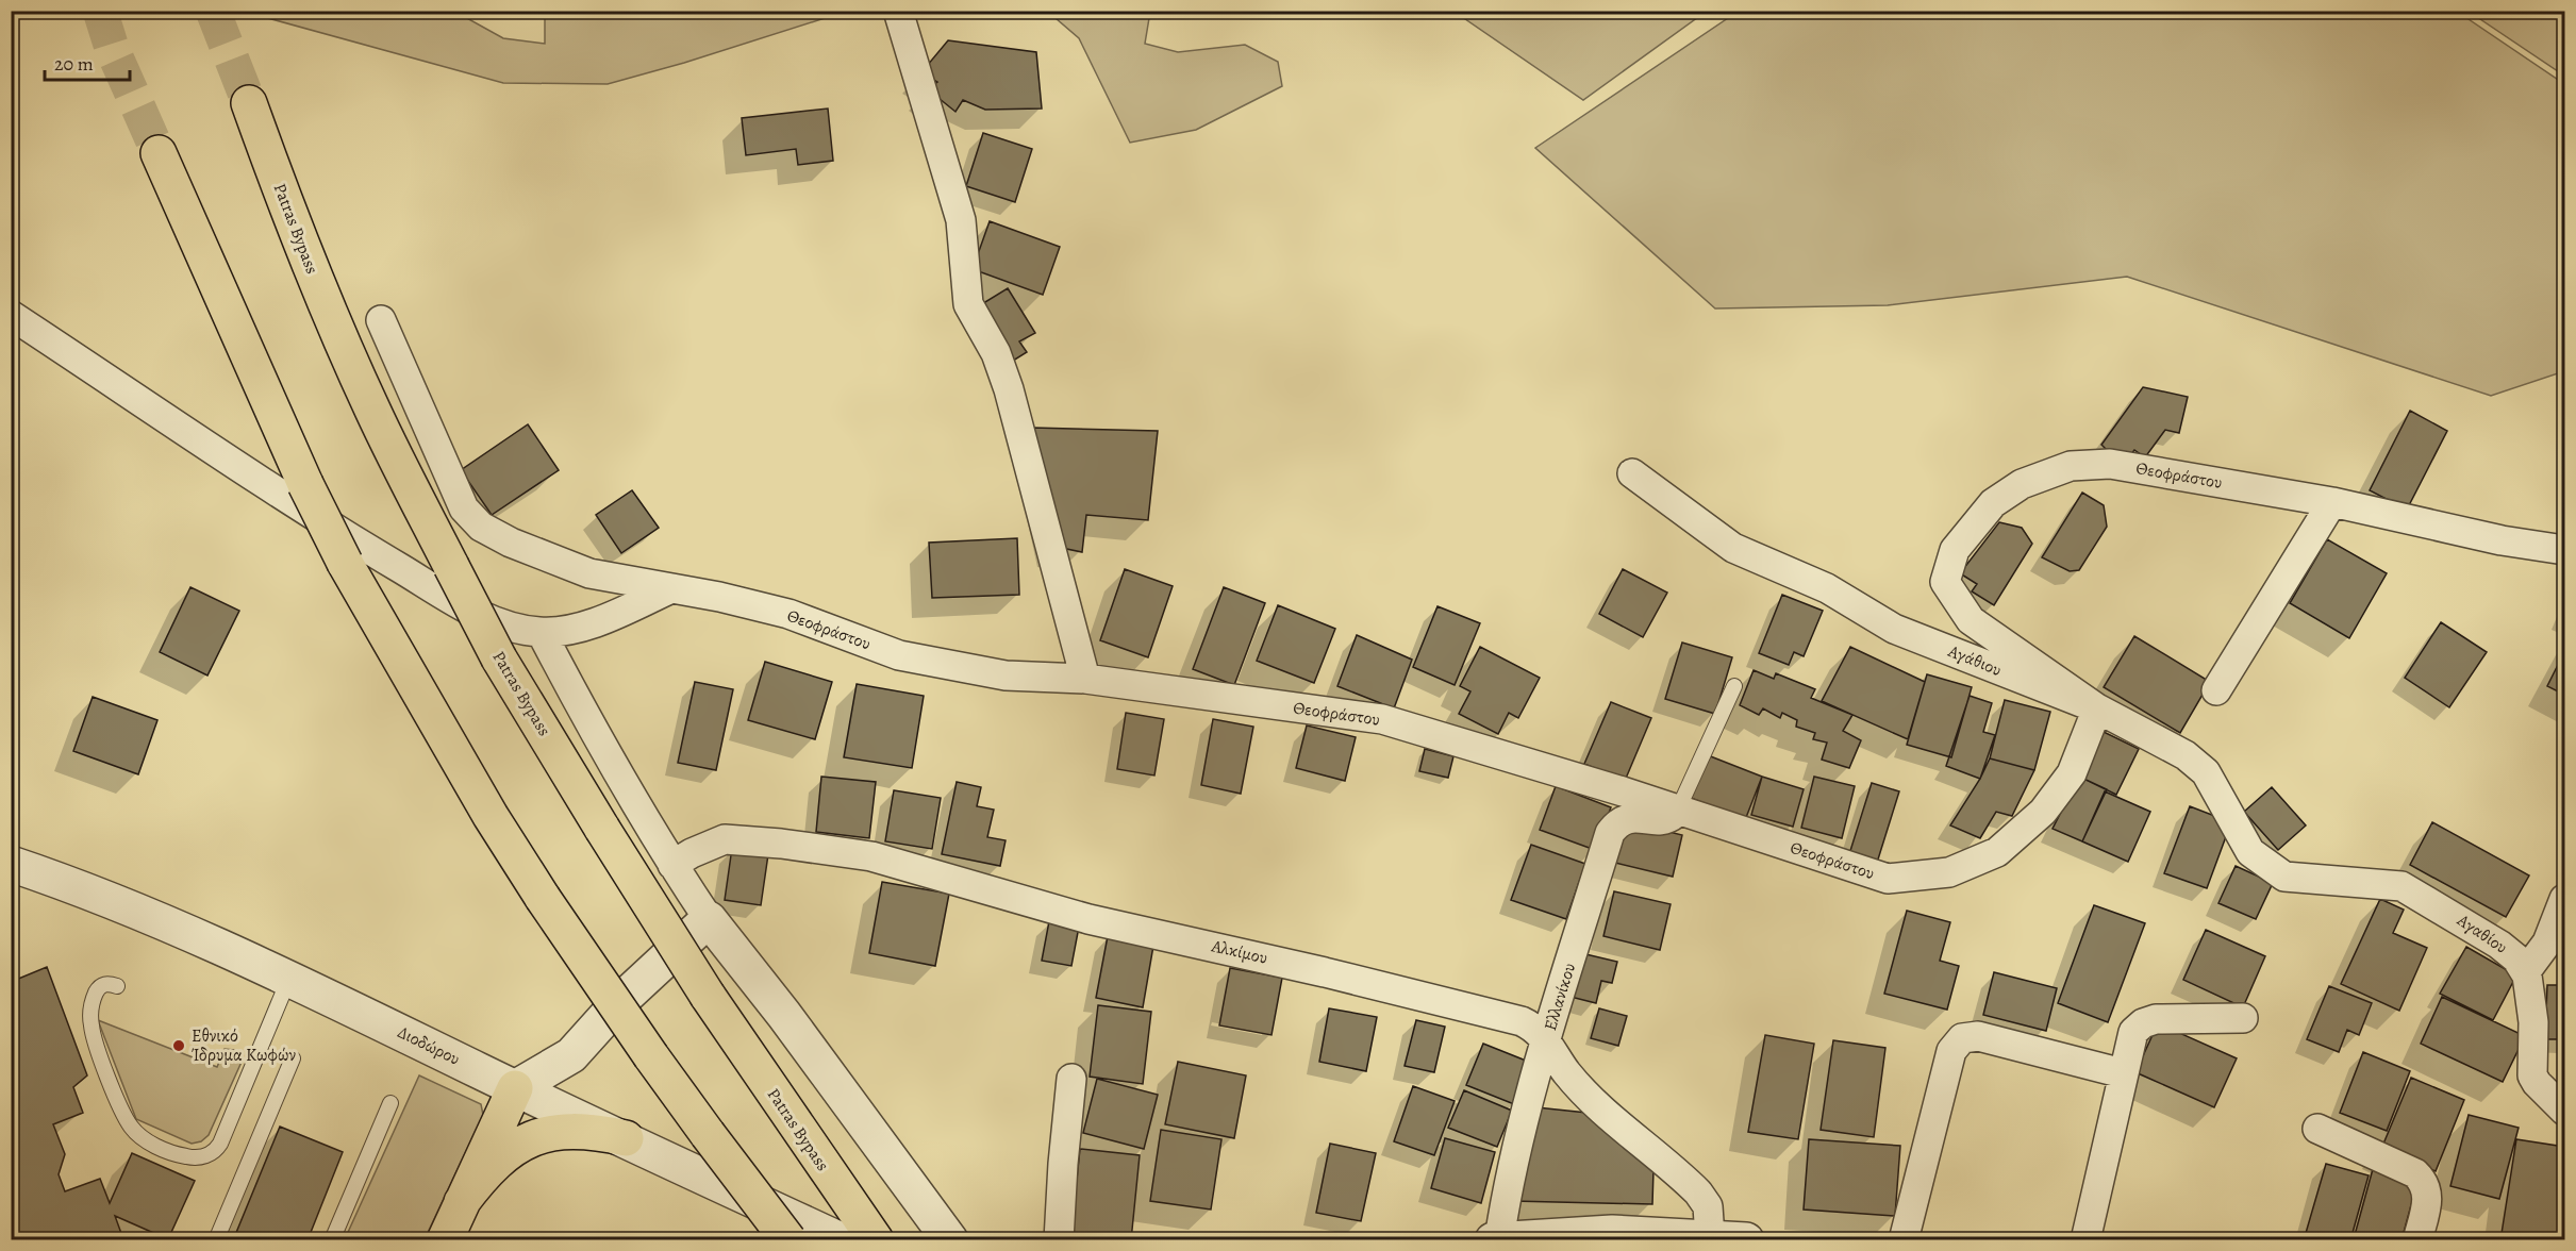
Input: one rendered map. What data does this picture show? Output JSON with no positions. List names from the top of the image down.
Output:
{
  "streets": {
    "highway": ["Patras Bypass"],
    "street": [
      "Θεοφράστου",
      "Αγάθιου",
      "Αγαθίου",
      "Αλκίμου",
      "Ελλανίκου",
      "Διοδώρου"
    ]
  },
  "crossings": [
    ["Θεοφράστου", "Αγάθιου"],
    ["Θεοφράστου", "Ελλανίκου"],
    ["Αγάθιου", "Αγαθίου"],
    ["Αλκίμου", "Ελλανίκου"]
  ],
  "places": ["Εθνικό Ίδρυμα Κωφών"],
  "scale_bar": "20 m"
}
